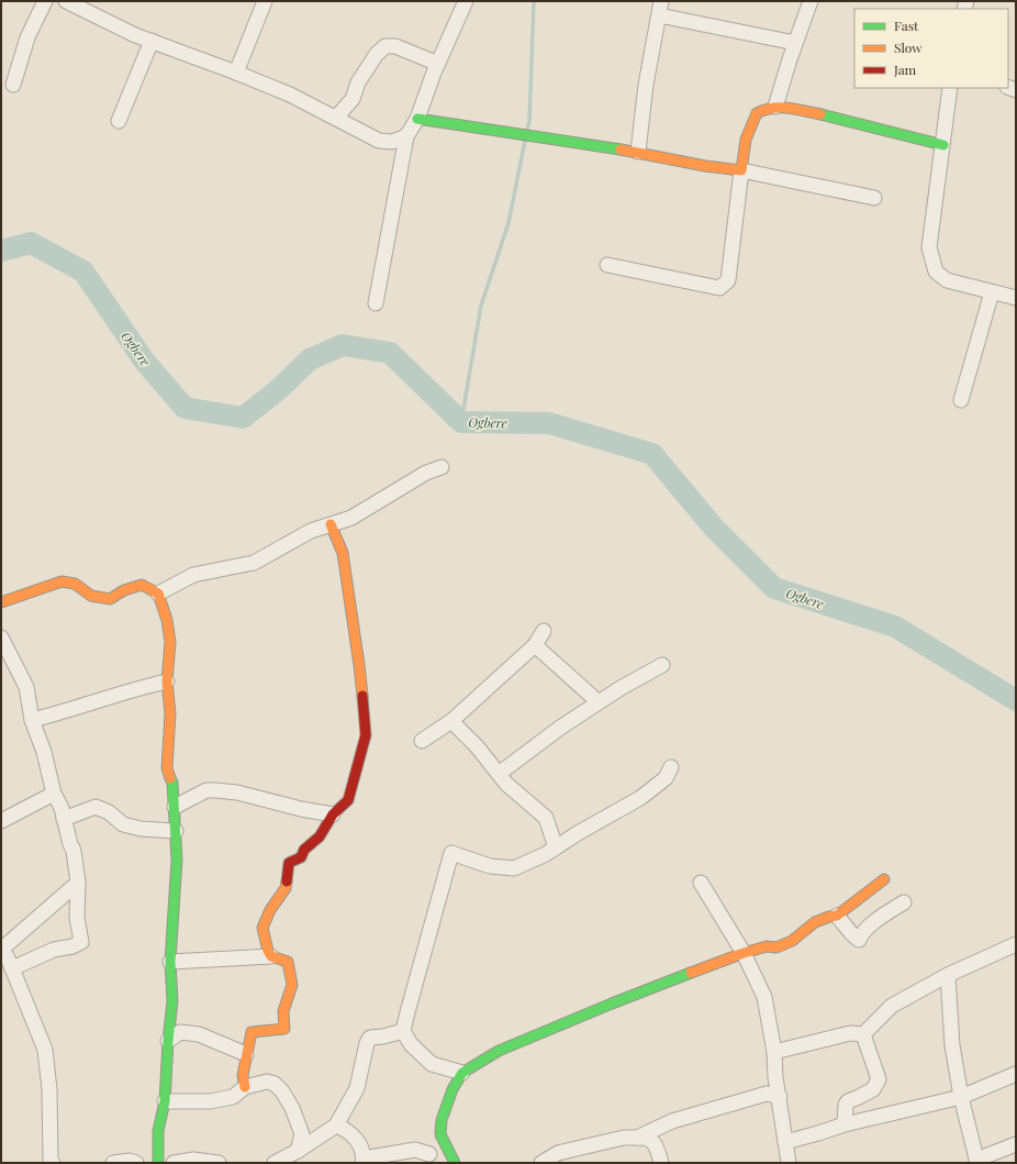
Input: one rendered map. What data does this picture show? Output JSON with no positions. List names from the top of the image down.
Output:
{
  "water": ["Ogbere"],
  "legend": ["Fast", "Slow", "Jam"]
}
